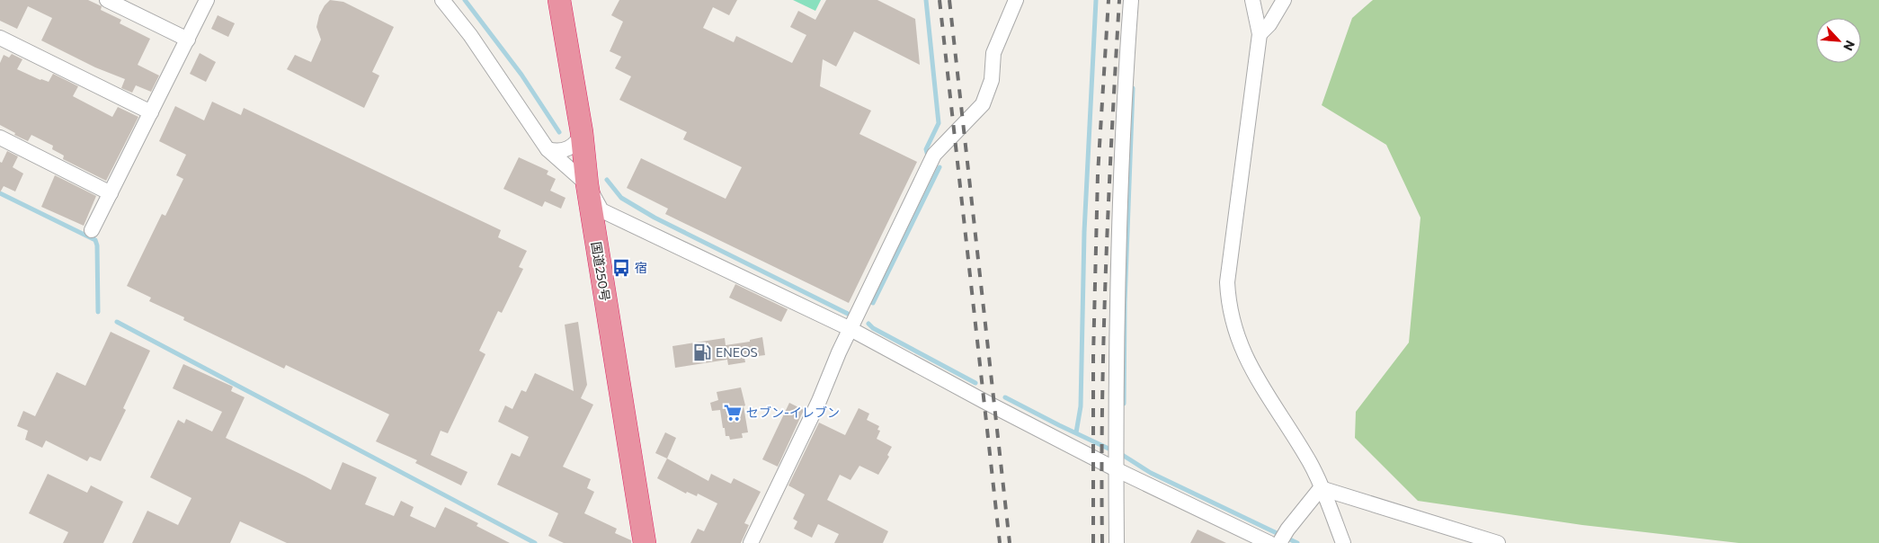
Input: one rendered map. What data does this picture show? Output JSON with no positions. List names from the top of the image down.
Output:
{
  "streets": {
    "highway": ["国道250号"]
  },
  "places": {
    "bus stop": ["宿"],
    "fuel station": ["ENEOS"],
    "supermarket": ["セブン-イレブン"]
  },
  "north": "bottom right"
}
